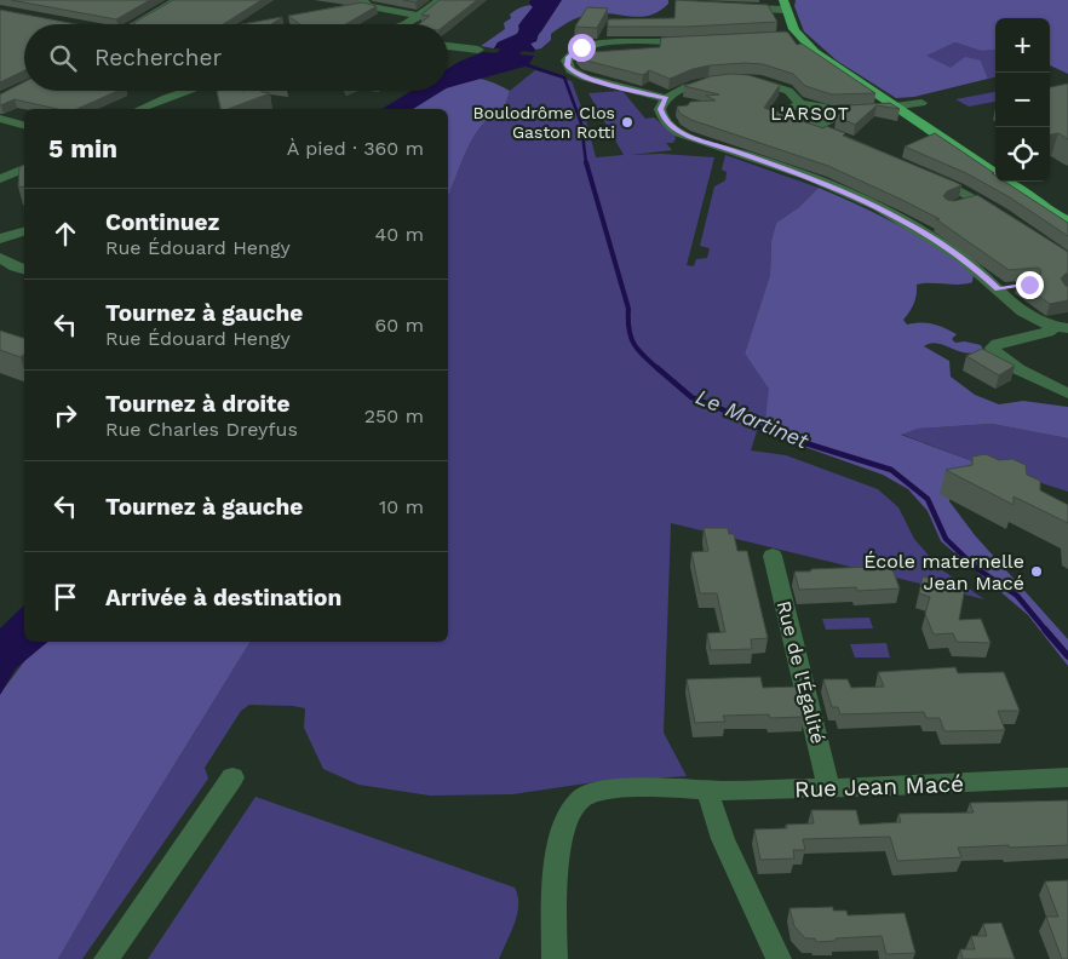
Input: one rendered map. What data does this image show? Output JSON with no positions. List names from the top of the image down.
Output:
{
  "streets": {
    "street": ["Rue de l'Égalité", "Rue Jean Macé"]
  },
  "crossings": [
    ["Rue de l'Égalité", "Rue Jean Macé"]
  ],
  "districts": ["L'ARSOT"],
  "water": ["Le Martinet"],
  "places": ["Boulodrôme Clos Gaston Rotti", "École maternelle Jean Macé"],
  "page": {
    "map_buttons": ["+", "−"],
    "search": "Rechercher",
    "heading": ["5 min", "À pied · 360 m"],
    "list": [
      ["Continuez", "Rue Édouard Hengy", "40 m"],
      ["Tournez à gauche", "Rue Édouard Hengy", "60 m"],
      ["Tournez à droite", "Rue Charles Dreyfus", "250 m"],
      ["Tournez à gauche", "10 m"],
      "Arrivée à destination"
    ]
  }
}
